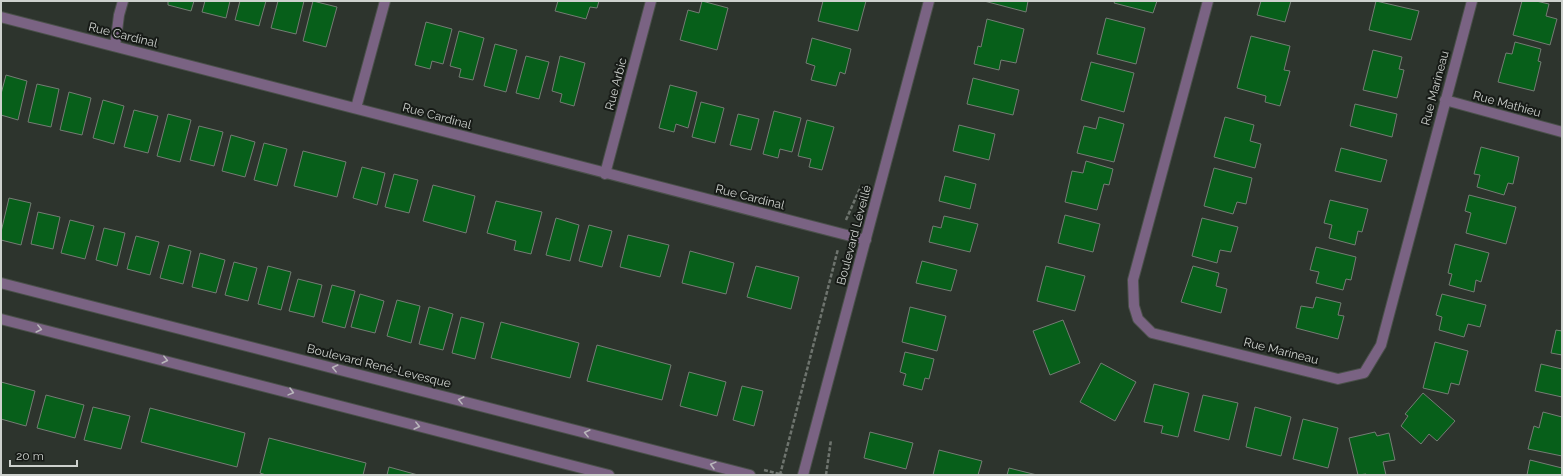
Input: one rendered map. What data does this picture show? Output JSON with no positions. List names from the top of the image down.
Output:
{
  "streets": {
    "street": [
      "Rue Cardinal",
      "Rue Arbic",
      "Rue Marineau",
      "Rue Mathieu",
      "Boulevard Léveillé",
      "Boulevard René-Levesque"
    ]
  },
  "crossings": [
    ["Rue Cardinal", "Rue Arbic"],
    ["Rue Cardinal", "Boulevard Léveillé"],
    ["Rue Marineau", "Rue Mathieu"]
  ],
  "scale_bar": "20 m"
}
